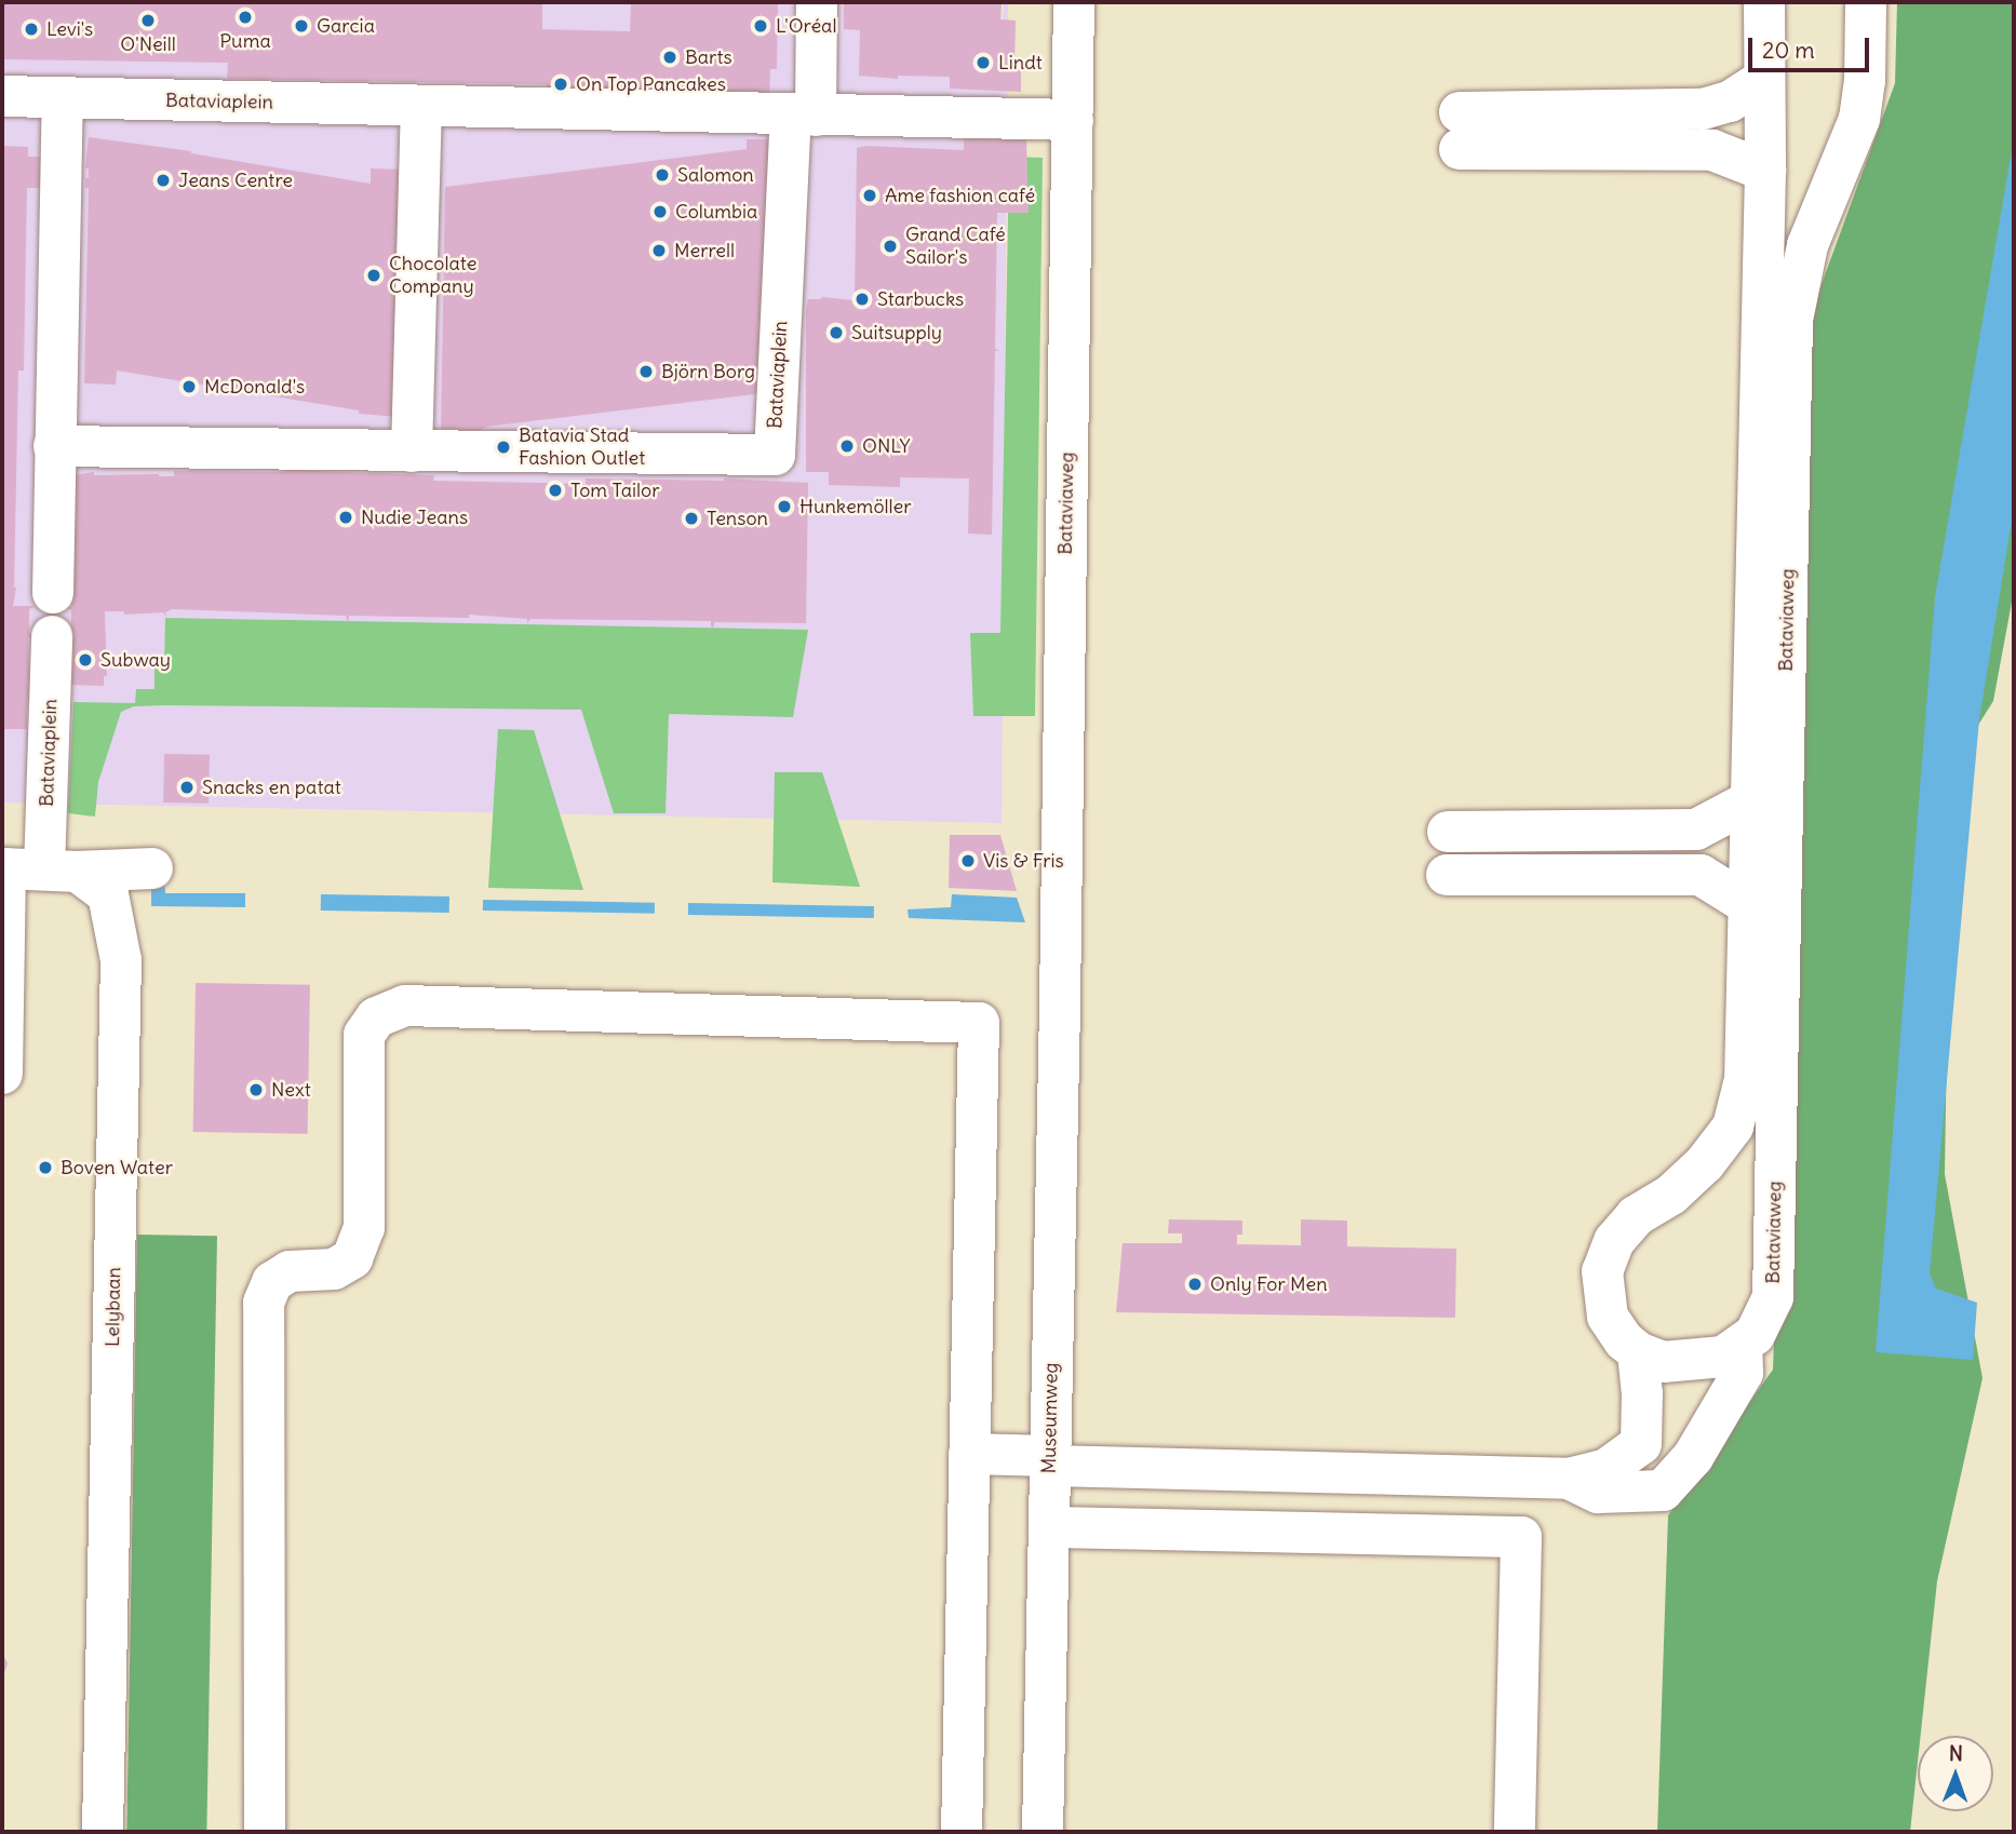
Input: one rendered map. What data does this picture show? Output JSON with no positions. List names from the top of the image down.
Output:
{
  "streets": {
    "street": [
      "Bataviaplein",
      "Bataviaweg",
      "Lelybaan",
      "Museumweg"
    ]
  },
  "crossings": [
    ["Bataviaplein", "Bataviaweg"],
    ["Bataviaplein", "Lelybaan"],
    ["Bataviaweg", "Museumweg"]
  ],
  "places": [
    "Puma",
    "O'Neill",
    "Garcia",
    "L'Oréal",
    "Levi's",
    "Barts",
    "Lindt",
    "On Top Pancakes",
    "Salomon",
    "Jeans Centre",
    "Ame fashion café",
    "Columbia",
    "Grand Café Sailor's",
    "Merrell",
    "Chocolate Company",
    "Starbucks",
    "Suitsupply",
    "Björn Borg",
    "McDonald's",
    "ONLY",
    "Batavia Stad Fashion Outlet",
    "Tom Tailor",
    "Hunkemöller",
    "Nudie Jeans",
    "Tenson",
    "Subway",
    "Snacks en patat",
    "Vis & Fris",
    "Next",
    "Boven Water",
    "Only For Men"
  ],
  "scale_bar": "20 m",
  "north": "top"
}
